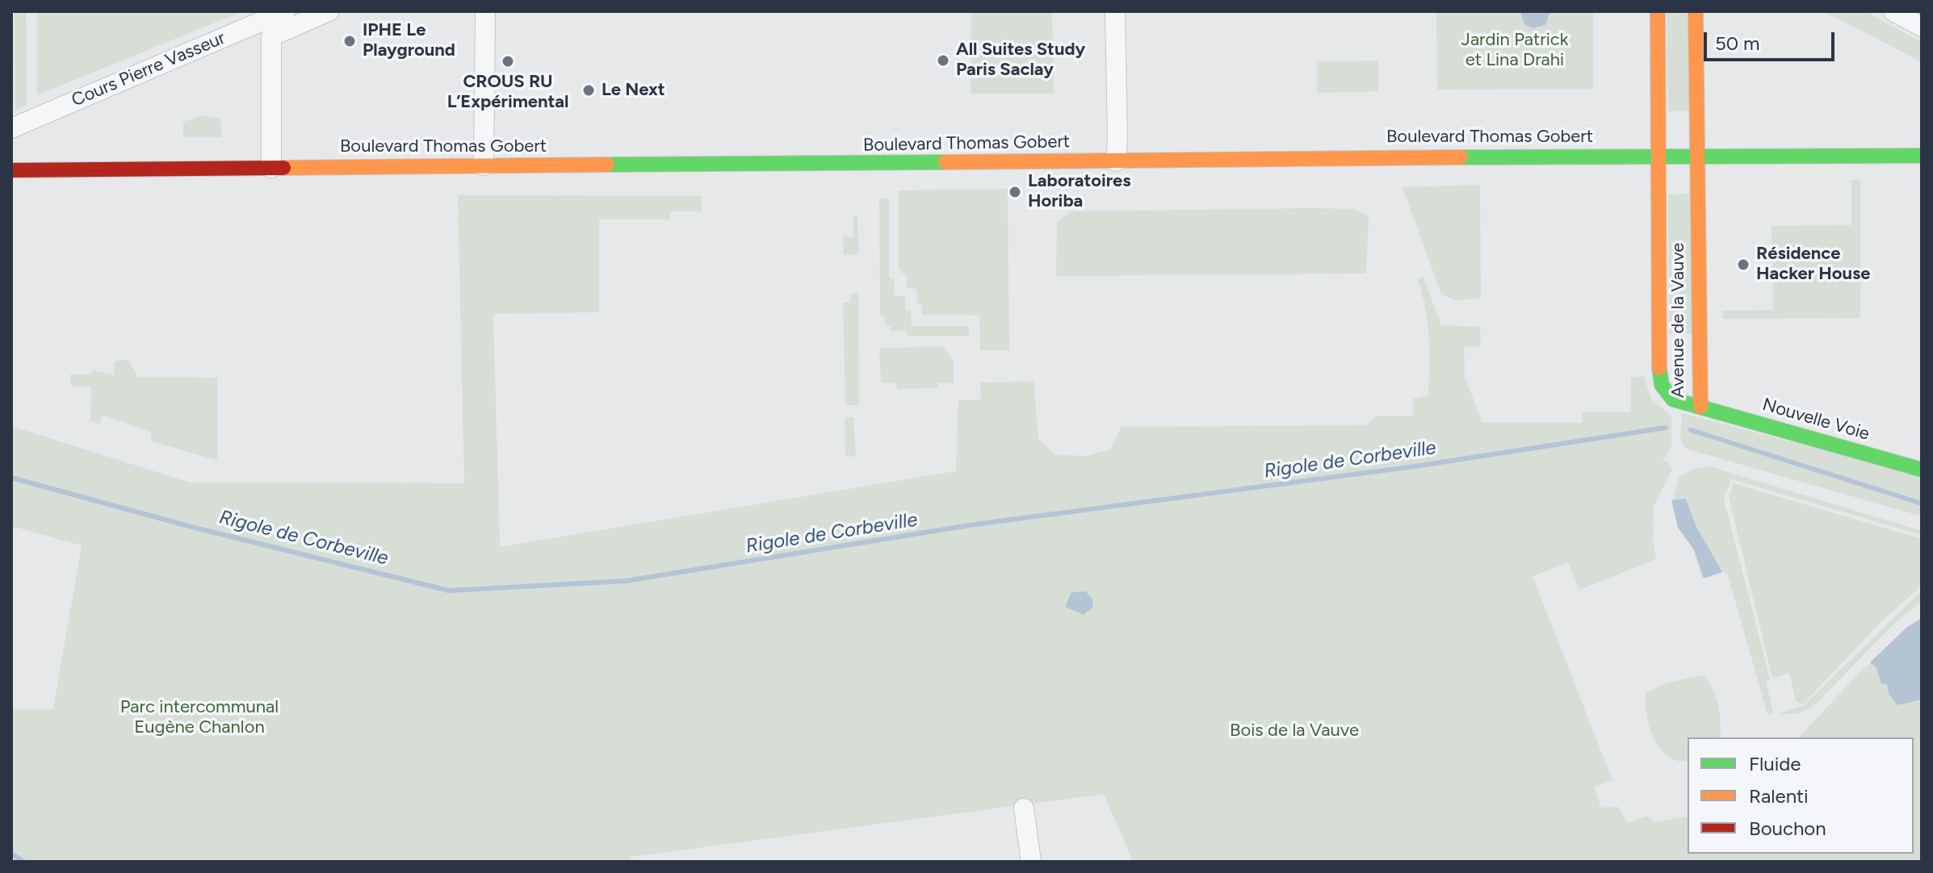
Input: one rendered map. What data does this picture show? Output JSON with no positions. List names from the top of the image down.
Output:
{
  "streets": {
    "main road": ["Boulevard Thomas Gobert", "Avenue de la Vauve", "Nouvelle Voie"],
    "street": ["Cours Pierre Vasseur"]
  },
  "crossings": [
    ["Boulevard Thomas Gobert", "Avenue de la Vauve"],
    ["Avenue de la Vauve", "Nouvelle Voie"]
  ],
  "water": ["Rigole de Corbeville"],
  "parks": ["Jardin Patrick et Lina Drahi", "Parc intercommunal Eugène Chanlon", "Bois de la Vauve"],
  "places": [
    "IPHE Le Playground",
    "All Suites Study Paris Saclay",
    "CROUS RU L’Expérimental",
    "Le Next",
    "Laboratoires Horiba",
    "Résidence Hacker House"
  ],
  "legend": ["Fluide", "Ralenti", "Bouchon"],
  "scale_bar": "50 m"
}
